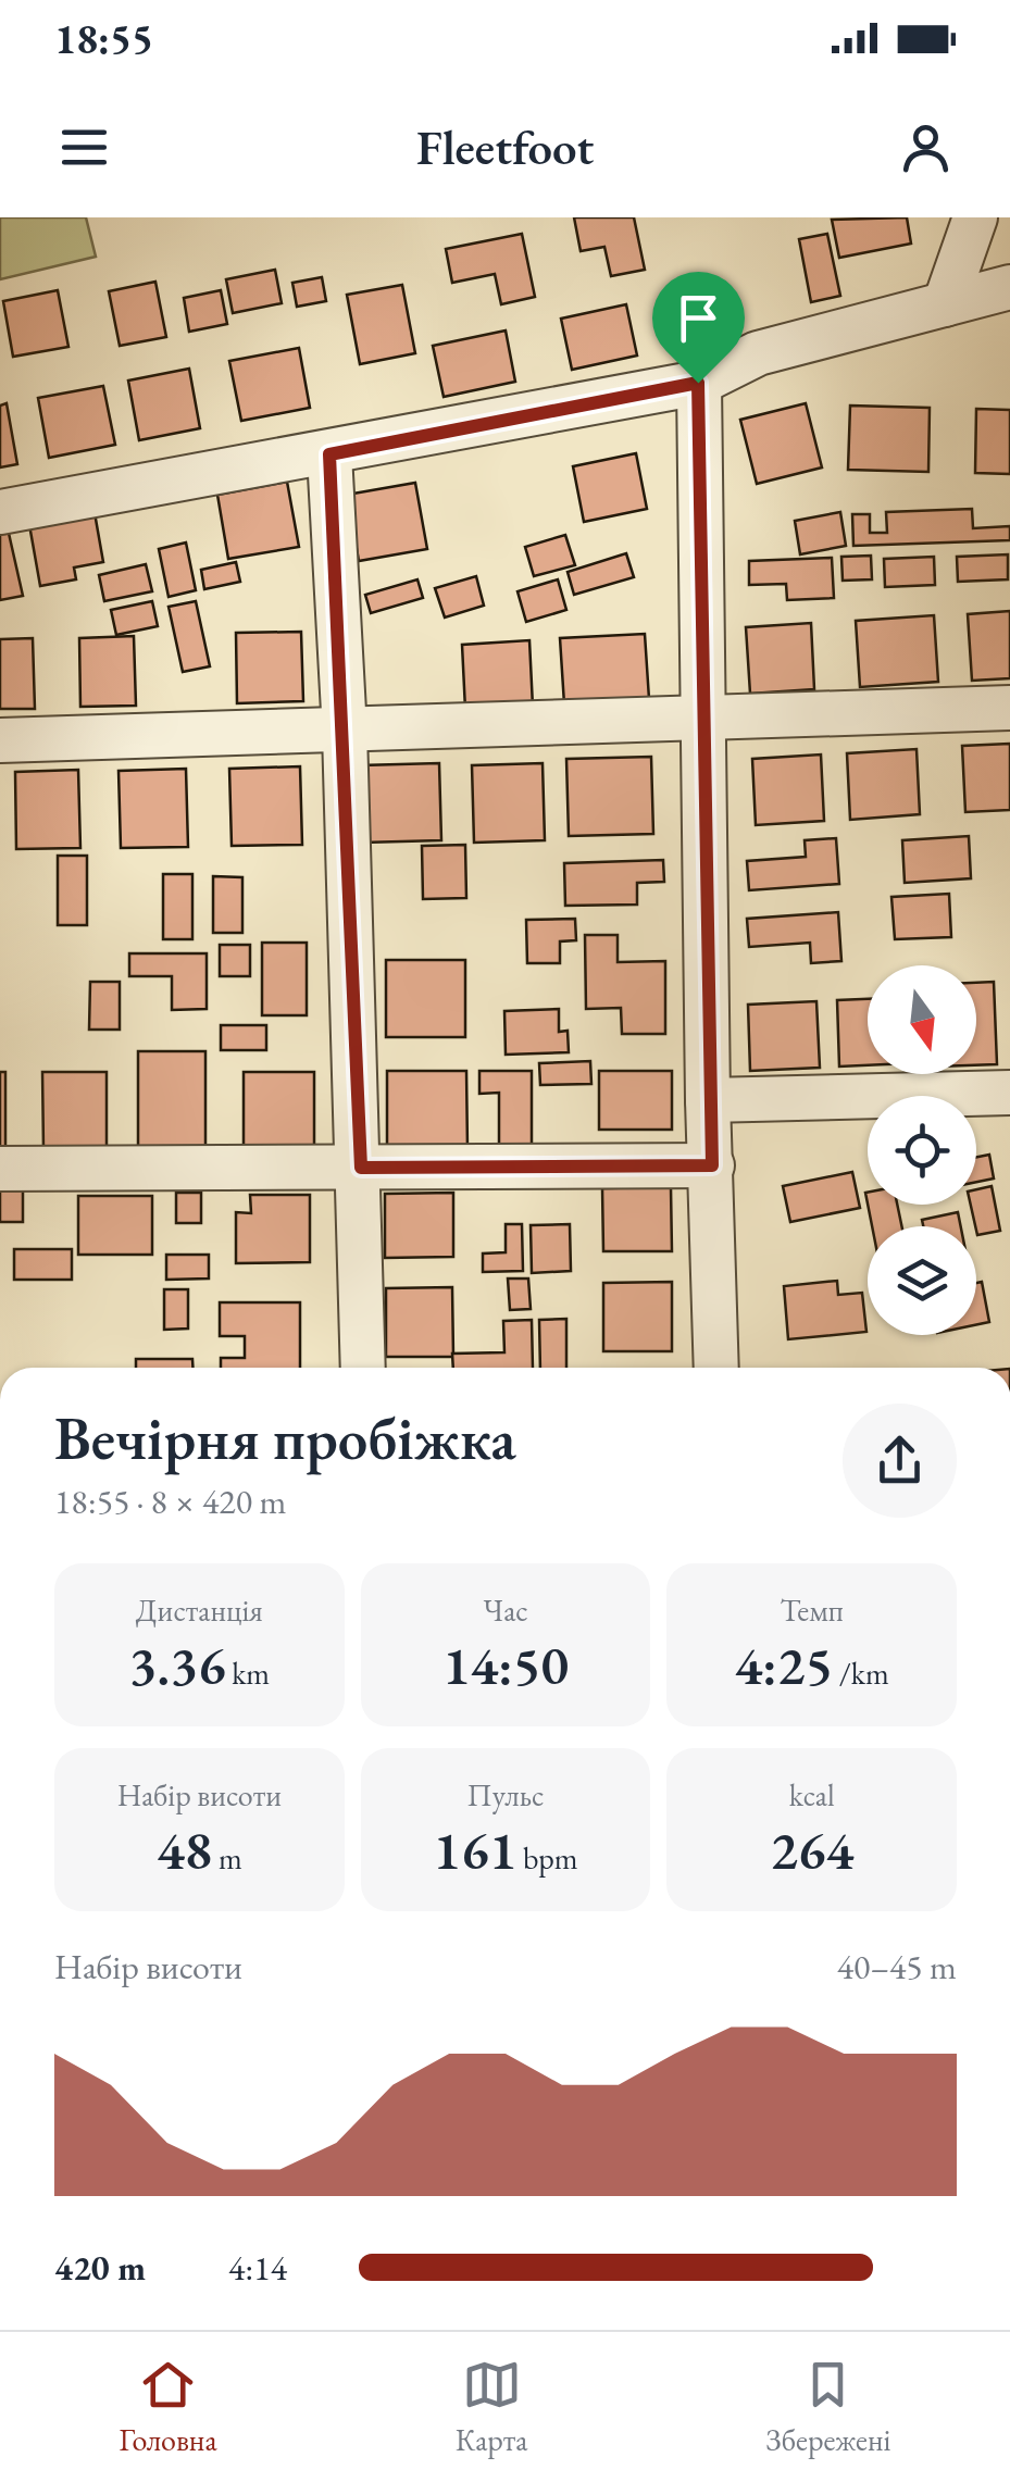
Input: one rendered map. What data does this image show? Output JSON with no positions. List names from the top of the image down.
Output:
{
  "north": "bottom",
  "page": {
    "status": "18:55",
    "header": "Fleetfoot",
    "heading": ["Вечірня пробіжка", "18:55 · 8 × 420 m"],
    "stats": [
      ["Дистанція", "3.36 km"],
      ["Час", "14:50"],
      ["Темп", "4:25 /km"],
      ["Набір висоти", "48 m"],
      ["Пульс", "161 bpm"],
      ["kcal", "264"]
    ],
    "chart": ["Набір висоти", "40–45 m"],
    "list": [
      {
        "name": "420 m",
        "note": "4:14"
      }
    ],
    "tabs": ["Головна", "Карта", "Збережені"]
  }
}
